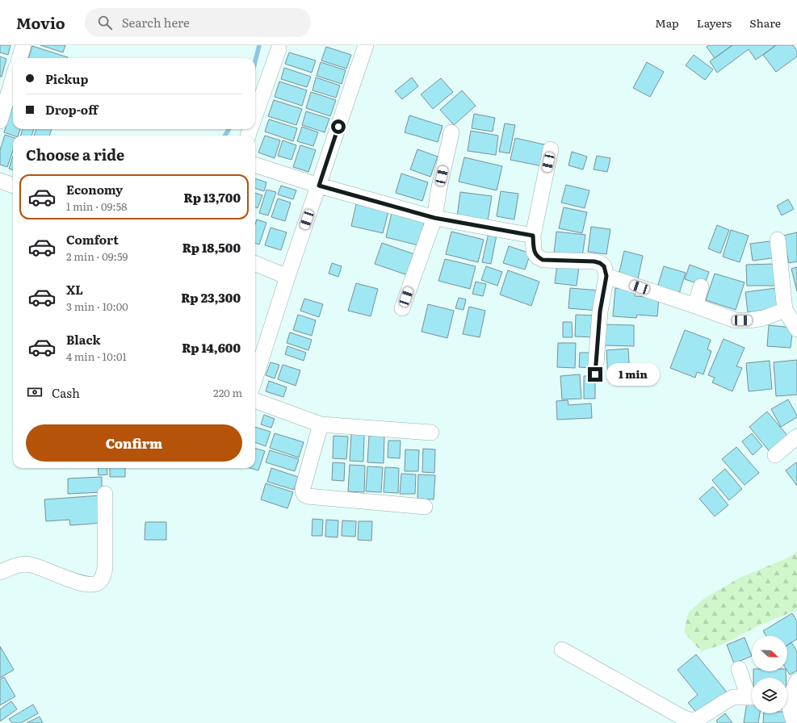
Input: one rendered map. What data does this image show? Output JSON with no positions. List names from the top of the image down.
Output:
{
  "north": "right",
  "page": {
    "header": "Movio",
    "search": "Search here",
    "nav": ["Map", "Layers", "Share"],
    "banner": ["Pickup", "Drop-off"],
    "heading": "Choose a ride",
    "list": [
      {
        "name": "Economy",
        "note": "1 min · 09:58",
        "value": "Rp 13,700"
      },
      {
        "name": "Comfort",
        "note": "2 min · 09:59",
        "value": "Rp 18,500"
      },
      {
        "name": "XL",
        "note": "3 min · 10:00",
        "value": "Rp 23,300"
      },
      {
        "name": "Black",
        "note": "4 min · 10:01",
        "value": "Rp 14,600"
      }
    ],
    "bubble": "1 min",
    "pay": ["Cash", "220 m"],
    "buttons": "Confirm"
  }
}
